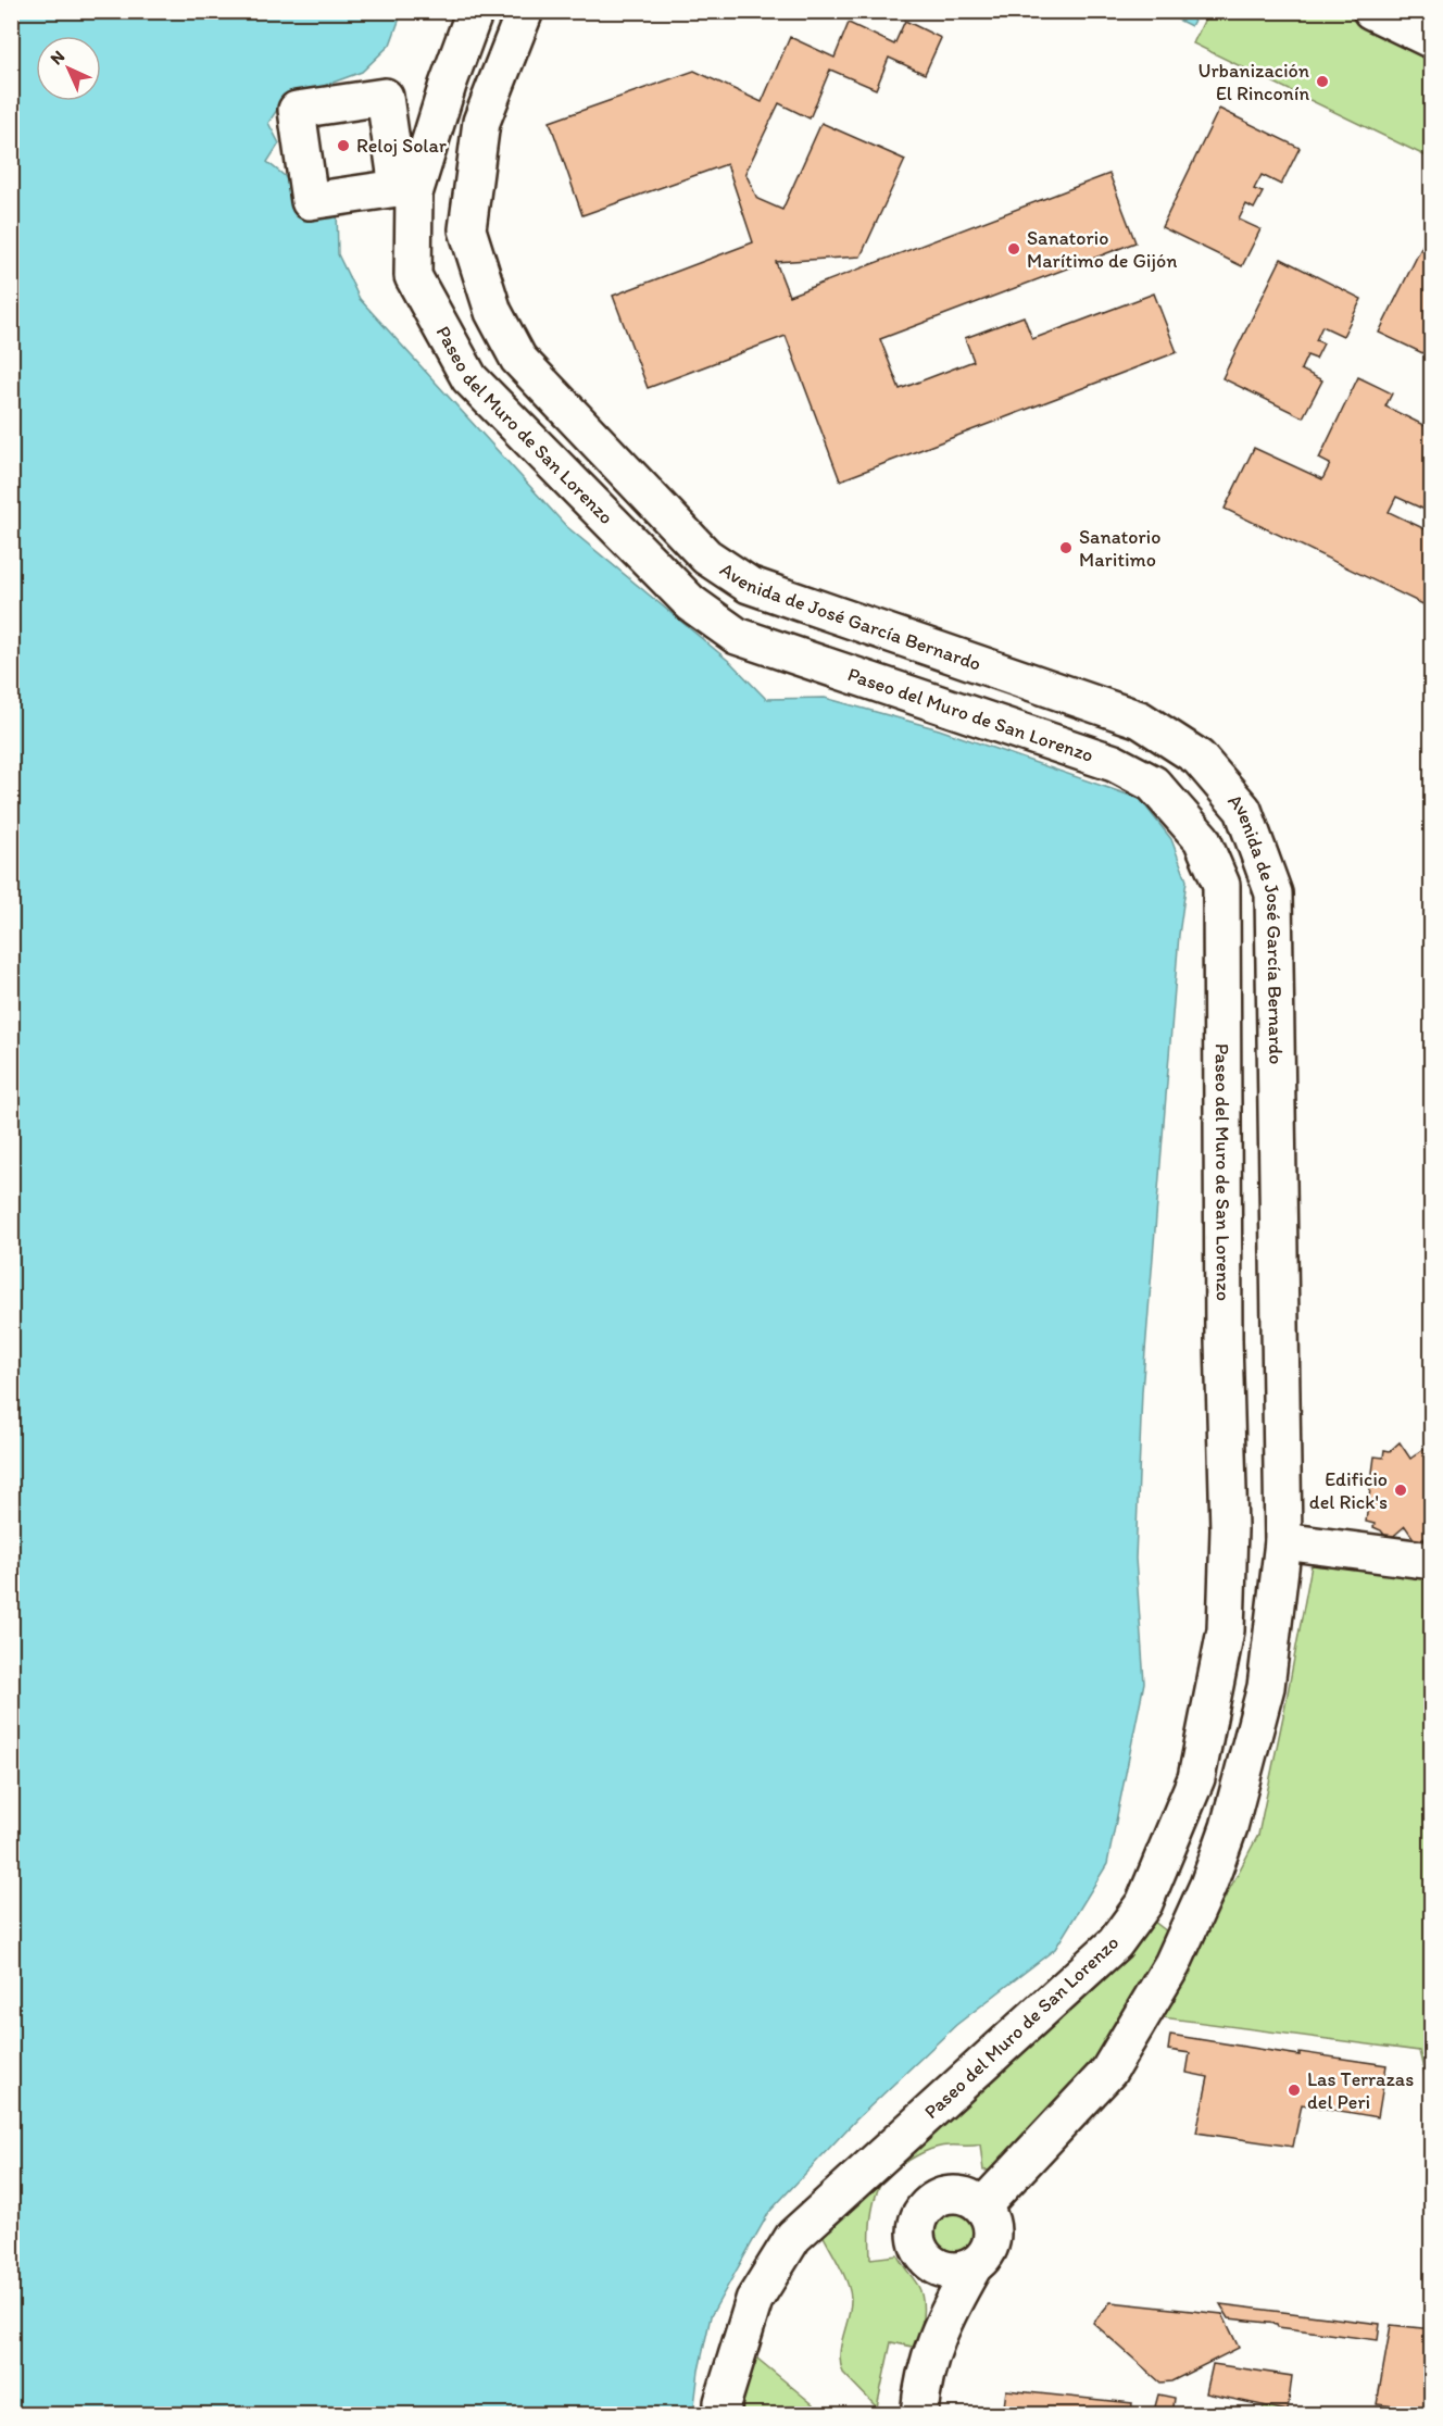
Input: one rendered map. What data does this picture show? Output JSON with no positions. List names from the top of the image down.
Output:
{
  "streets": {
    "street": ["Paseo del Muro de San Lorenzo", "Avenida de José García Bernardo"]
  },
  "places": [
    "Urbanización El Rinconín",
    "Reloj Solar",
    "Sanatorio Marítimo de Gijón",
    "Sanatorio Maritimo",
    "Edificio del Rick's",
    "Las Terrazas del Peri"
  ],
  "north": "top left"
}
